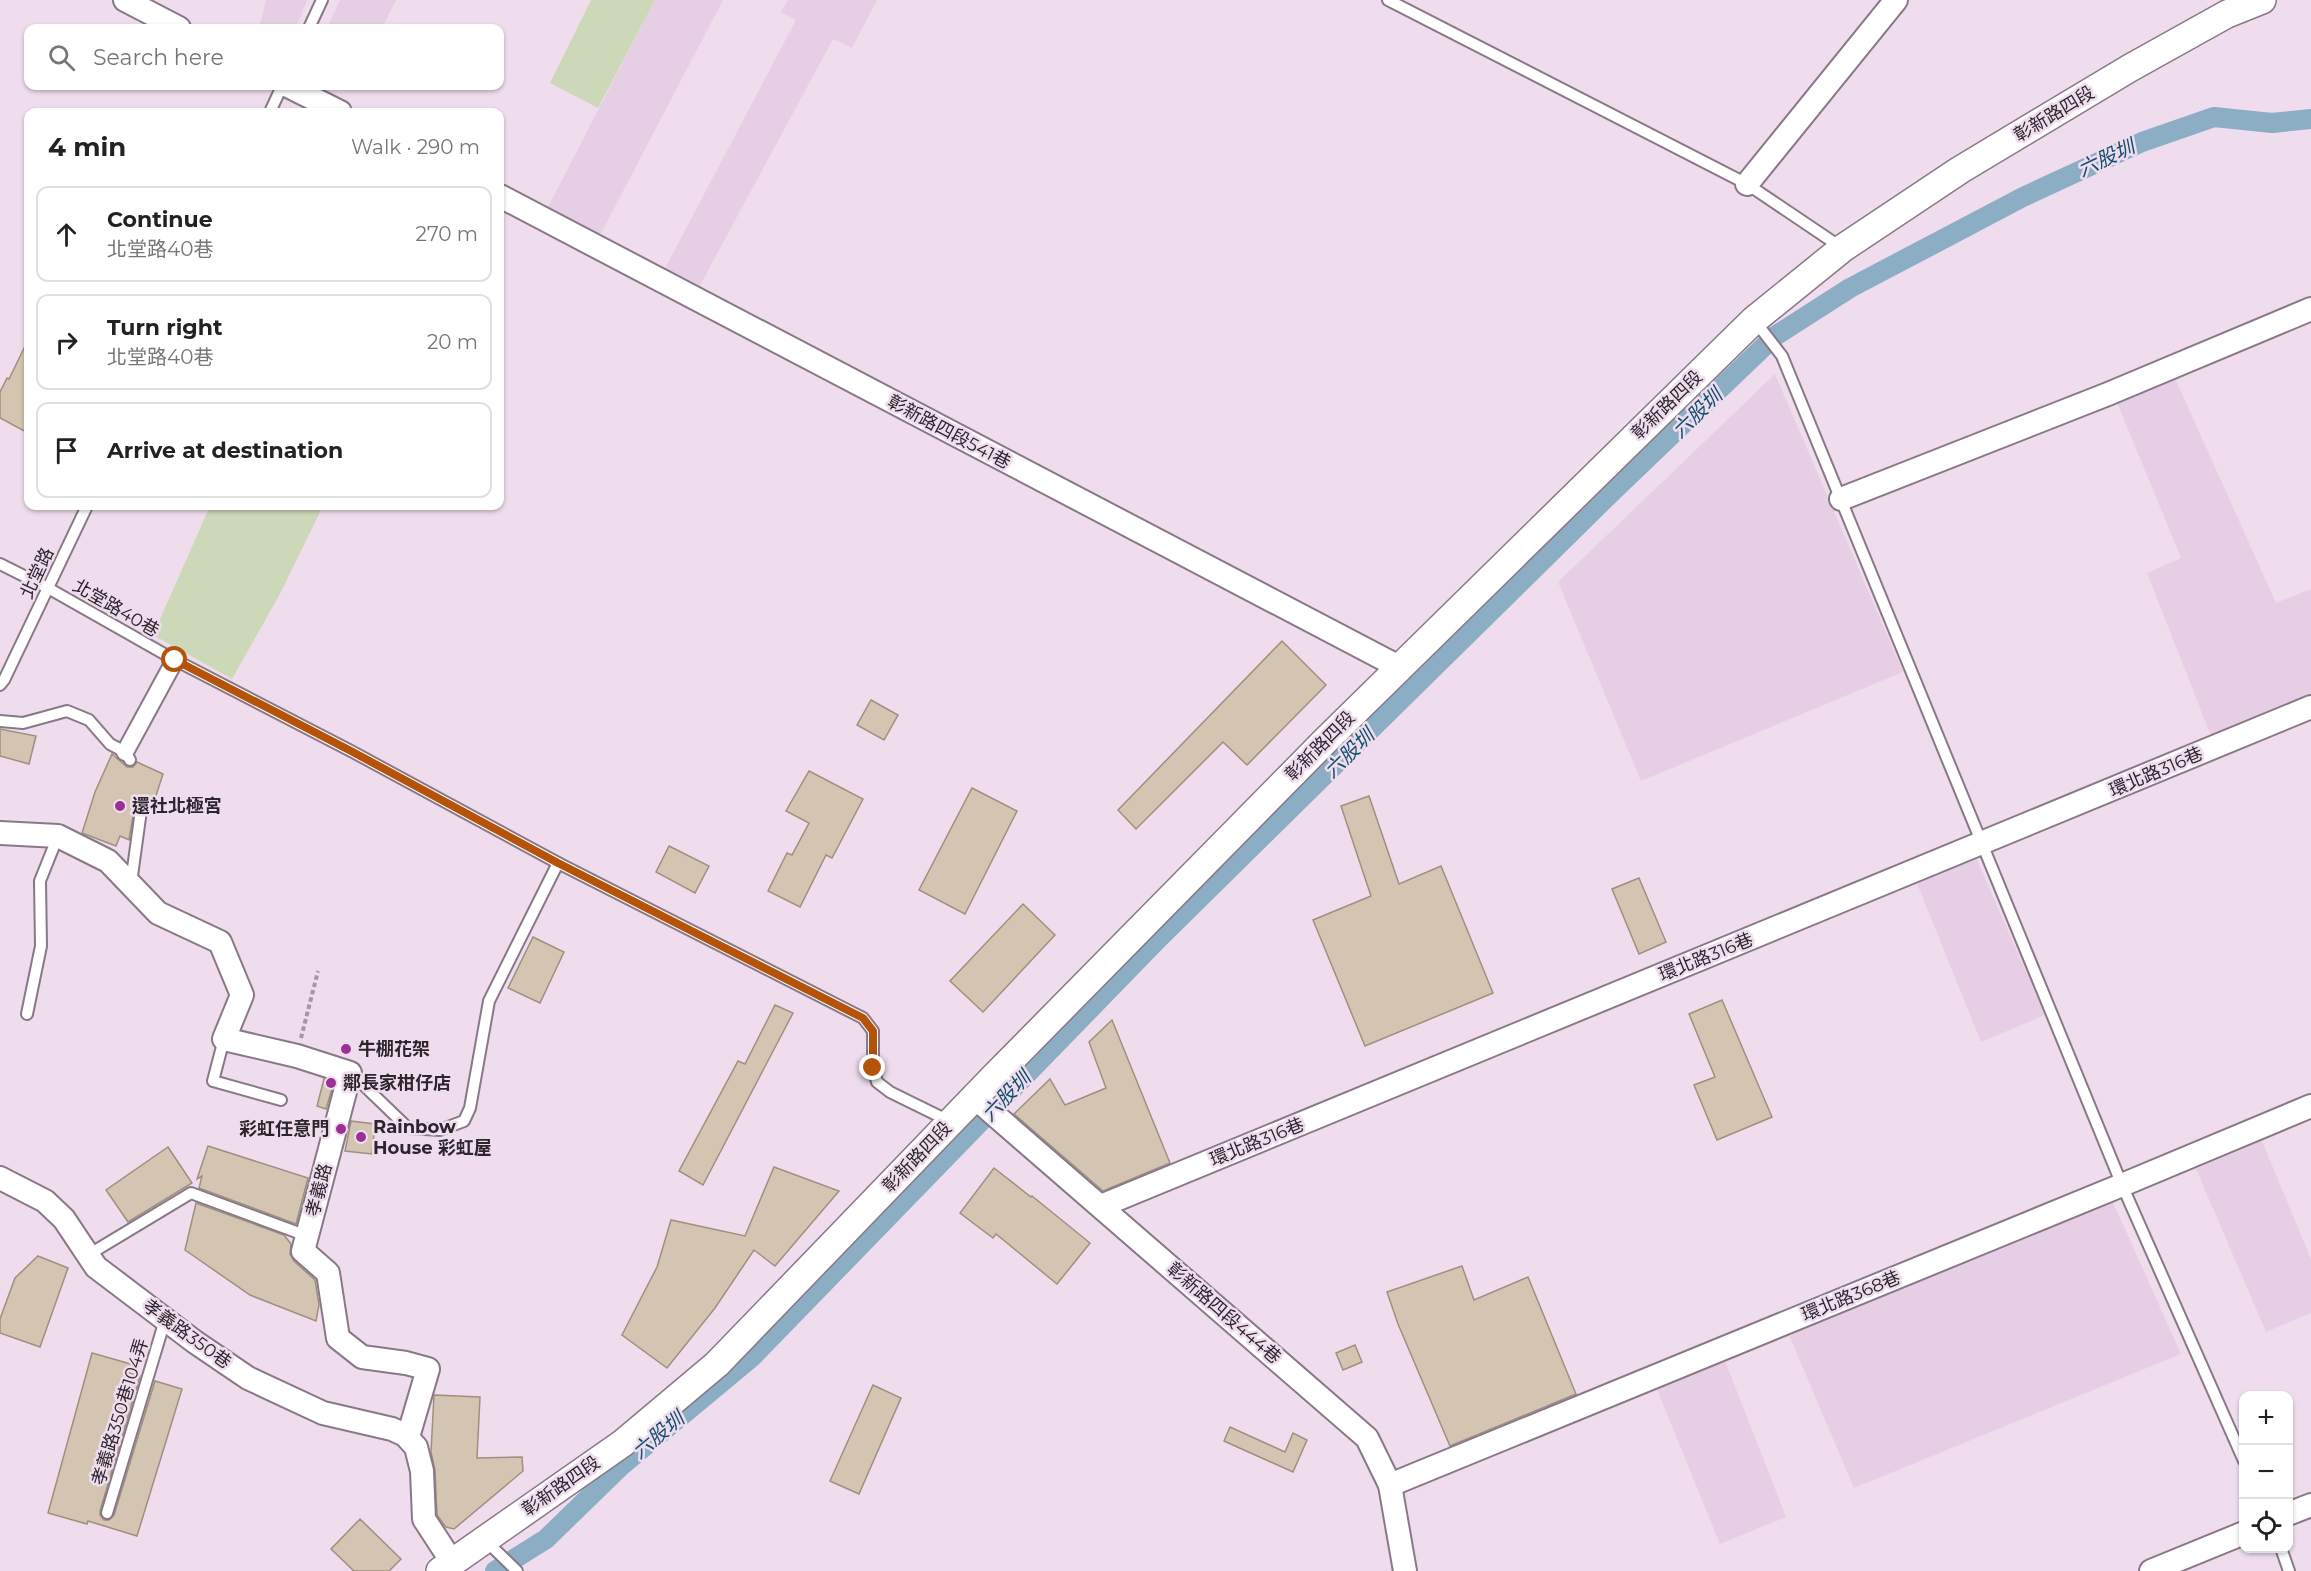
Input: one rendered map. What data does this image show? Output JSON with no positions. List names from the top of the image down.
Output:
{
  "streets": {
    "street": [
      "彰新路四段",
      "彰新路四段541巷",
      "環北路316巷",
      "孝義路",
      "環北路368巷",
      "彰新路四段444巷",
      "孝義路350巷"
    ],
    "lane": ["北堂路", "北堂路40巷", "孝義路350巷104弄"]
  },
  "crossings": [
    ["彰新路四段", "彰新路四段541巷"],
    ["彰新路四段", "北堂路40巷"],
    ["彰新路四段", "彰新路四段444巷"],
    ["北堂路", "北堂路40巷"],
    ["環北路316巷", "彰新路四段444巷"],
    ["孝義路", "孝義路350巷"],
    ["環北路368巷", "彰新路四段444巷"],
    ["孝義路350巷", "孝義路350巷104弄"]
  ],
  "water": ["六股圳"],
  "places": [
    "還社北極宮",
    "牛棚花架",
    "鄰長家柑仔店",
    "彩虹任意門",
    "Rainbow House 彩虹屋"
  ],
  "page": {
    "search": "Search here",
    "heading": ["4 min", "Walk · 290 m"],
    "list": [
      ["Continue", "北堂路40巷", "270 m"],
      ["Turn right", "北堂路40巷", "20 m"],
      "Arrive at destination"
    ],
    "map_buttons": ["+", "−"]
  }
}
